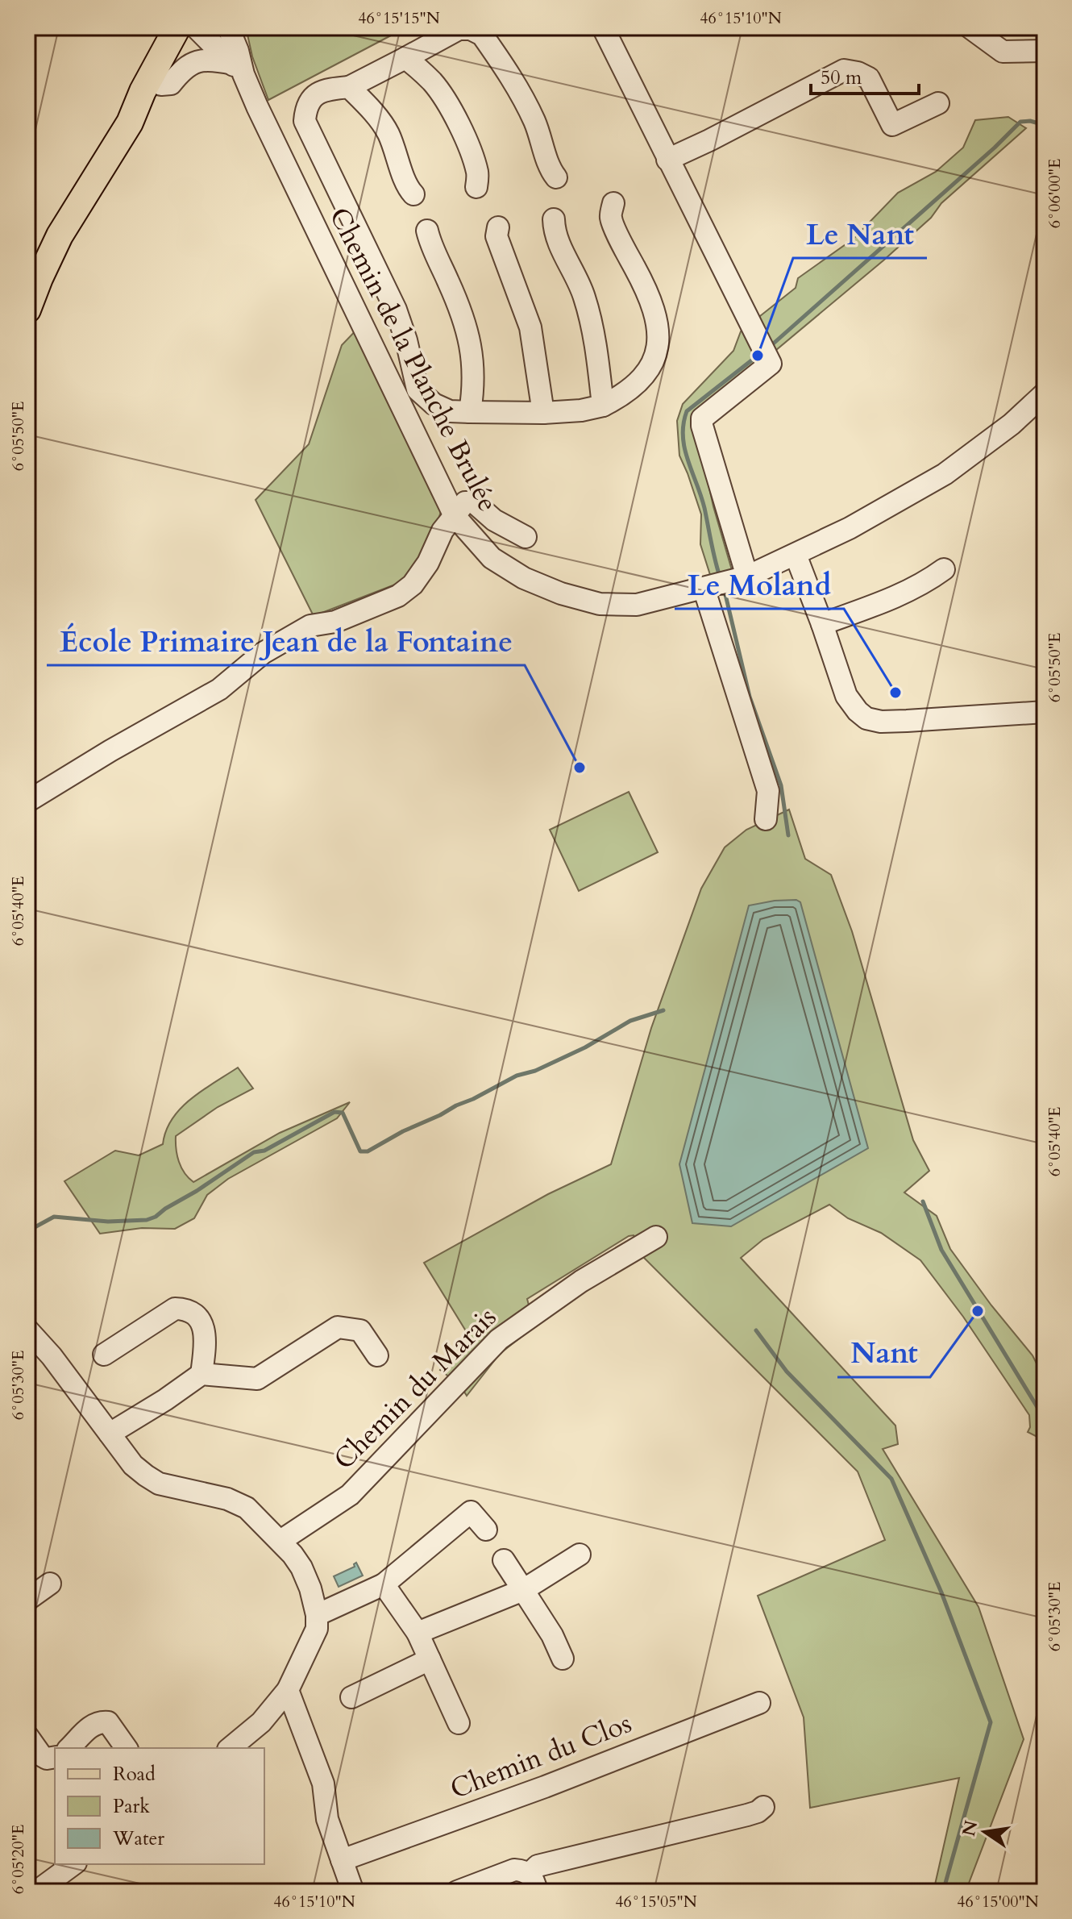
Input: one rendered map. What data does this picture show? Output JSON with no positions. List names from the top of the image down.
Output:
{
  "streets": {
    "street": ["Chemin de la Planche Brulée", "Chemin du Marais", "Chemin du Clos"]
  },
  "places": [
    "Le Nant",
    "Le Moland",
    "École Primaire Jean de la Fontaine",
    "Nant"
  ],
  "legend": ["Road", "Park", "Water"],
  "scale_bar": "50 m",
  "north": "left",
  "coordinates": [
    "46°15'15\"N",
    "46°15'10\"N",
    "6°06'00\"E",
    "6°05'50\"E",
    "6°05'40\"E",
    "6°05'30\"E",
    "6°05'20\"E",
    "46°15'05\"N",
    "46°15'00\"N"
  ]
}
